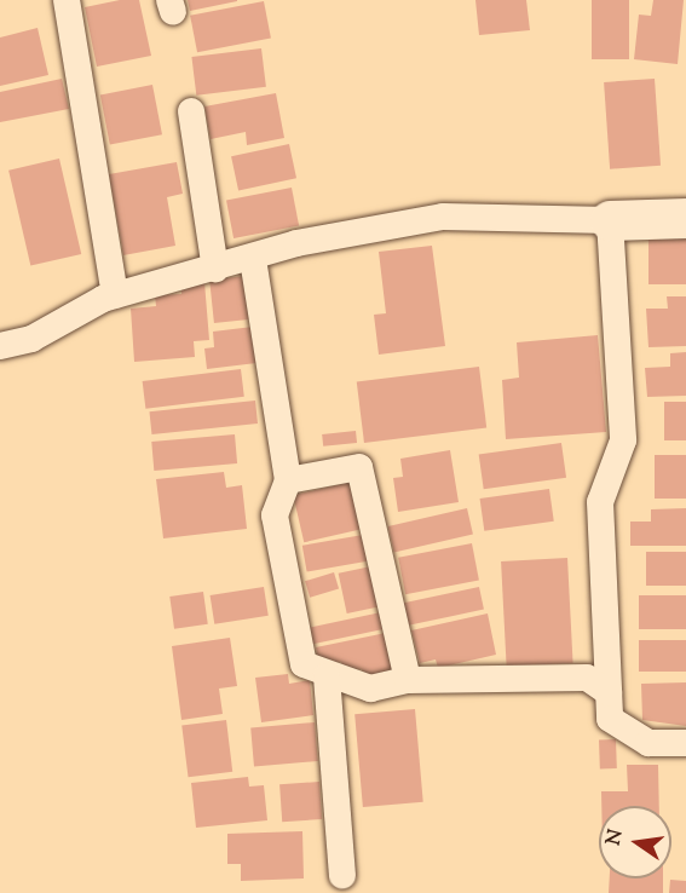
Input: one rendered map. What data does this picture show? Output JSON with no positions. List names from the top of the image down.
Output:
{
  "north": "left"
}
